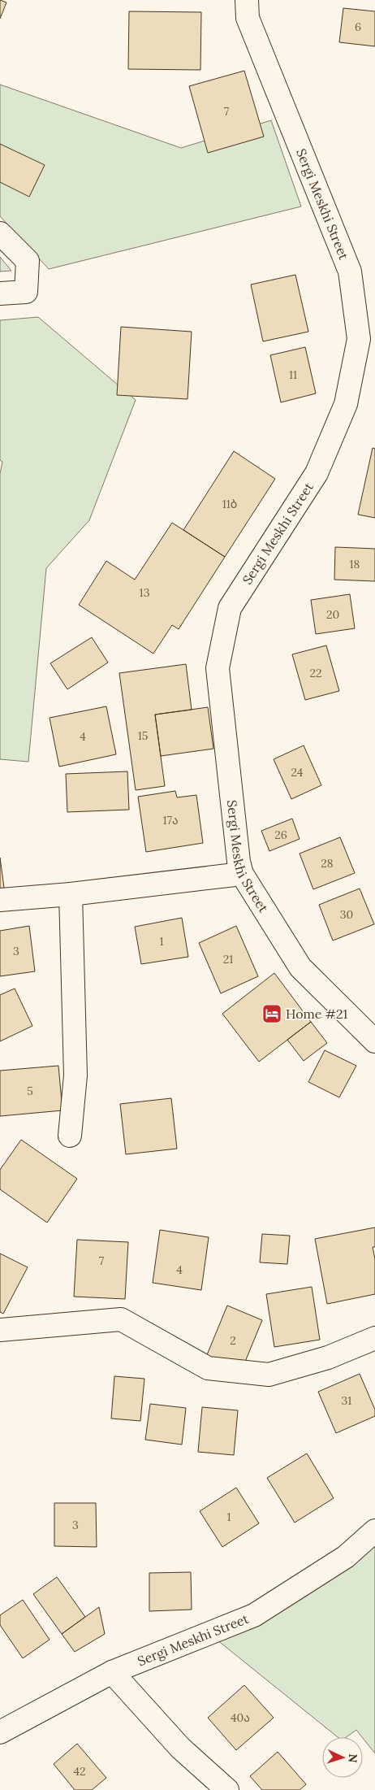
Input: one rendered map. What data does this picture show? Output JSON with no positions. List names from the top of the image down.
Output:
{
  "streets": {
    "street": ["Sergi Meskhi Street"]
  },
  "places": {
    "hotel": ["Home #21"]
  },
  "house_numbers": [
    "6",
    "7",
    "11",
    "11ბ",
    "18",
    "13",
    "20",
    "22",
    "15",
    "4",
    "24",
    "17ა",
    "26",
    "28",
    "30",
    "1",
    "3",
    "21",
    "5",
    "7",
    "4",
    "2",
    "31",
    "1",
    "3",
    "40ა",
    "42"
  ],
  "north": "right"
}
